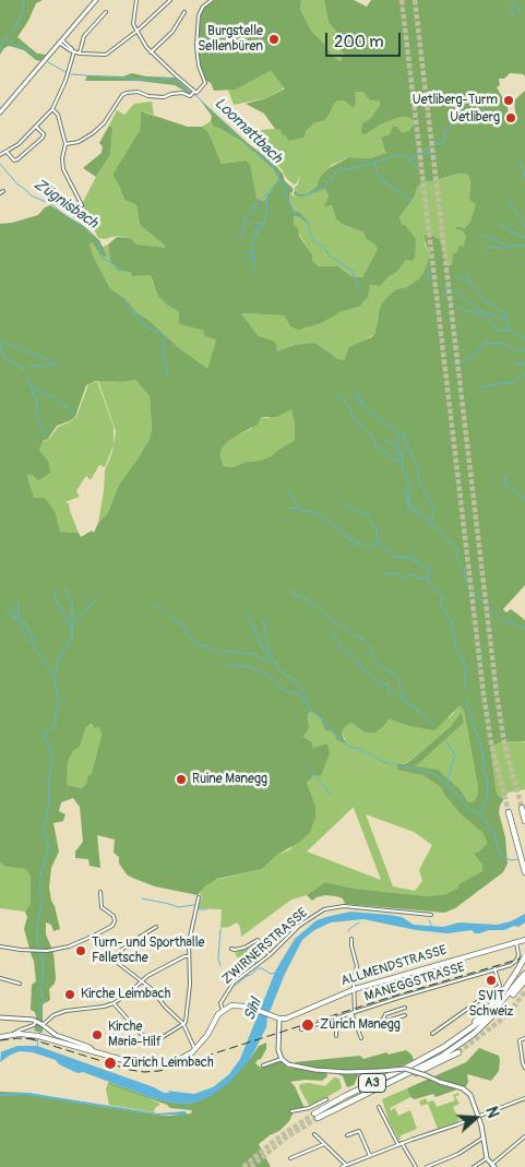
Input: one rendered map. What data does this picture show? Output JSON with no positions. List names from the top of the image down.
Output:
{
  "streets": {
    "highway": ["A3"],
    "main road": ["ALLMENDSTRASSE"],
    "street": ["ZWIRNERSTRASSE", "MANEGGSTRASSE"]
  },
  "crossings": [
    ["ALLMENDSTRASSE", "MANEGGSTRASSE"]
  ],
  "water": ["Loomattbach", "Zügnisbach", "Sihl"],
  "places": [
    "Burgstelle Sellenbüren",
    "Uetliberg-Turm",
    "Uetliberg",
    "Ruine Manegg",
    "Turn- und Sporthalle Falletsche",
    "SVIT Schweiz",
    "Kirche Leimbach",
    "Zürich Manegg",
    "Kirche Maria-Hilf",
    "Zürich Leimbach"
  ],
  "scale_bar": "200 m",
  "north": "right"
}
